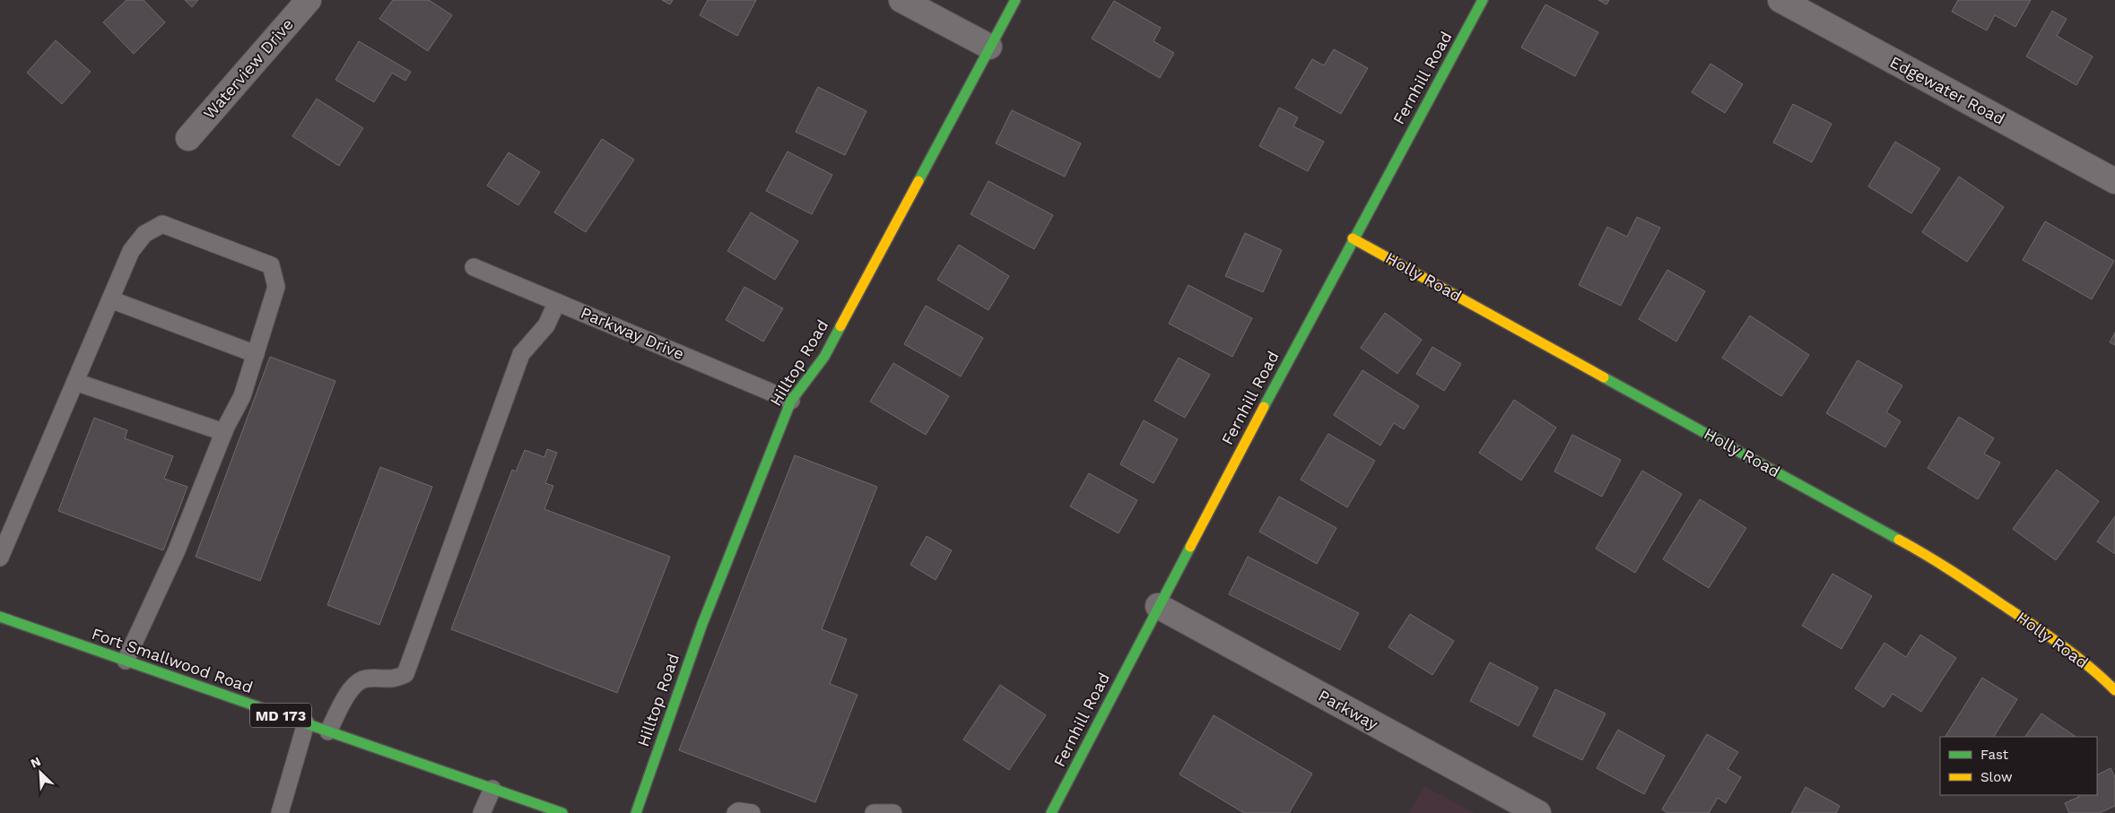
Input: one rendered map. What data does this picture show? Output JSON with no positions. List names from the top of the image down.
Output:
{
  "streets": {
    "street": [
      "Waterview Drive",
      "Fernhill Road",
      "Edgewater Road",
      "Holly Road",
      "Hilltop Road",
      "Fort Smallwood Road",
      "Parkway",
      "MD 173"
    ],
    "lane": ["Parkway Drive"]
  },
  "crossings": [
    ["Fernhill Road", "Holly Road"],
    ["Fernhill Road", "Parkway"],
    ["Parkway Drive", "Hilltop Road"]
  ],
  "legend": ["Fast", "Slow"],
  "north": "top left"
}
